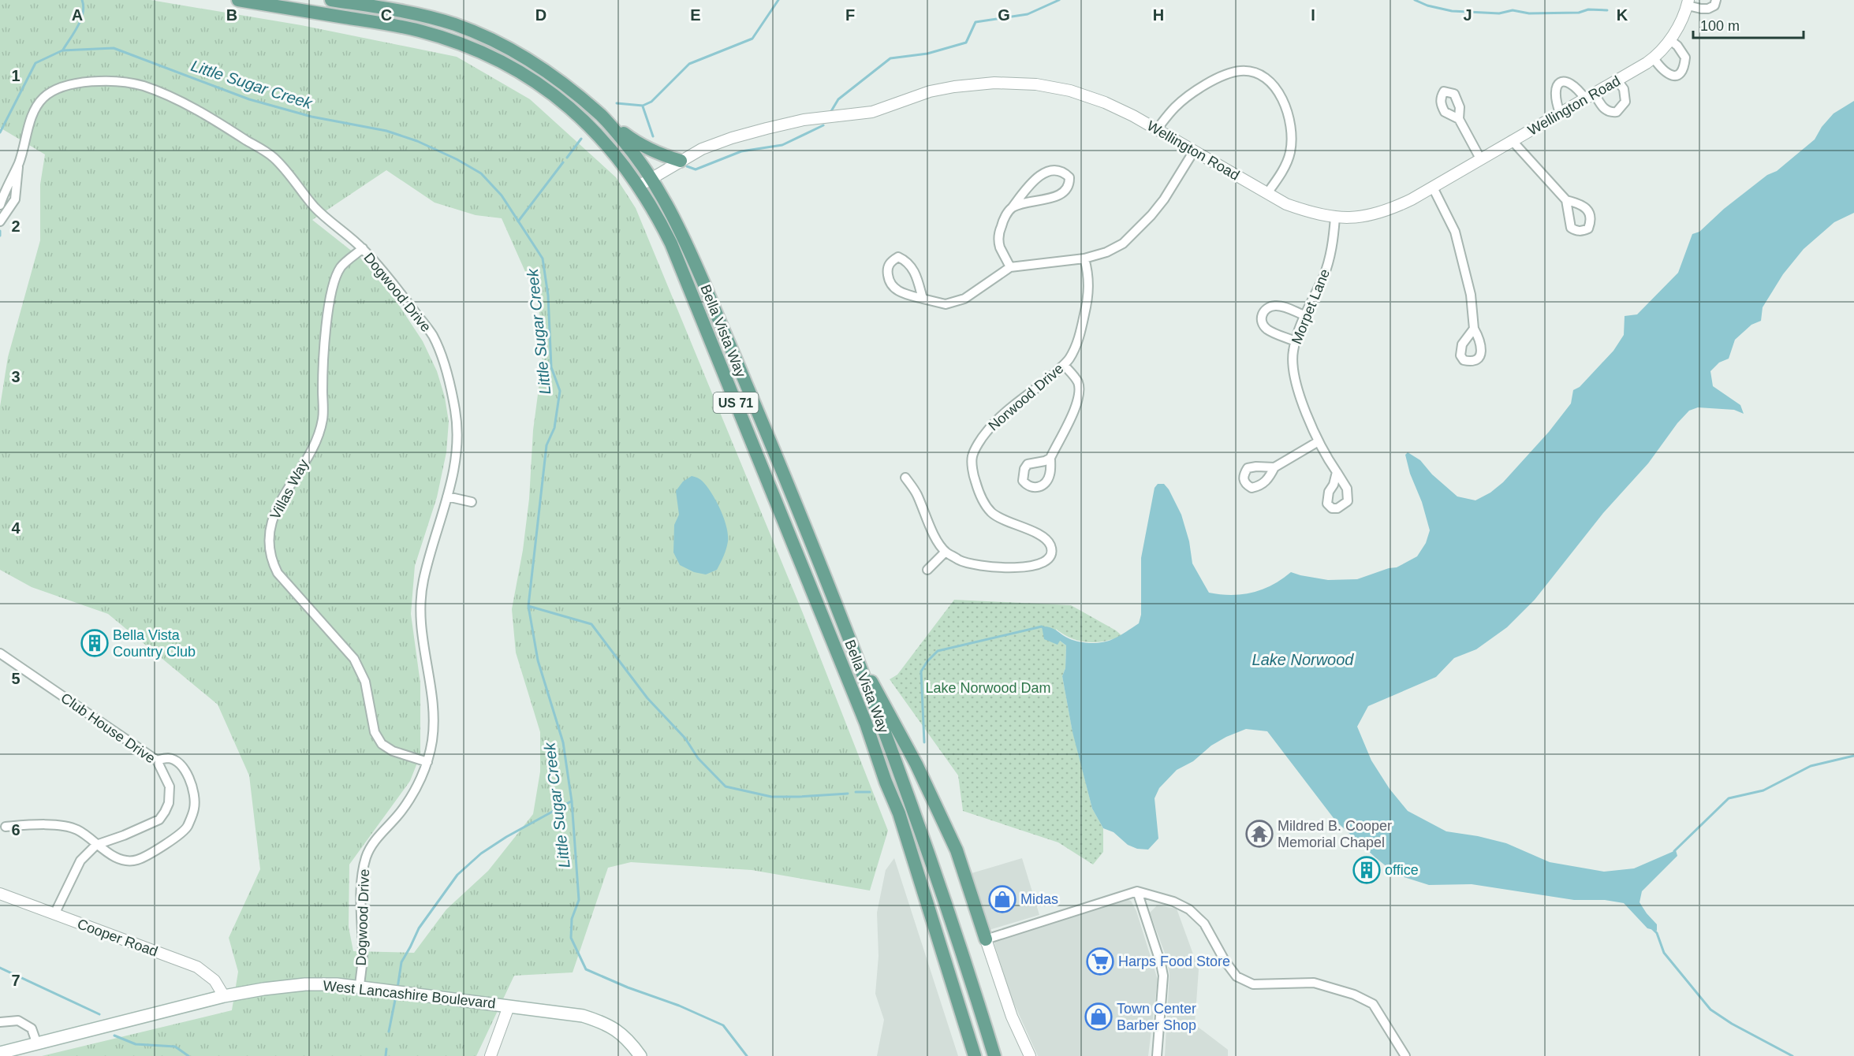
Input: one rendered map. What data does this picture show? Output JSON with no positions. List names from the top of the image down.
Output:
{
  "streets": {
    "main road": ["Bella Vista Way", "US 71", "West Lancashire Boulevard"],
    "street": [
      "Wellington Road",
      "Dogwood Drive",
      "Morpet Lane",
      "Norwood Drive",
      "Villas Way",
      "Club House Drive",
      "Cooper Road"
    ]
  },
  "crossings": [
    ["Wellington Road", "Morpet Lane"],
    ["Wellington Road", "Bella Vista Way"],
    ["Dogwood Drive", "Villas Way"],
    ["Dogwood Drive", "West Lancashire Boulevard"],
    ["Club House Drive", "Cooper Road"],
    ["Cooper Road", "West Lancashire Boulevard"]
  ],
  "water": ["Little Sugar Creek", "Lake Norwood"],
  "parks": ["Lake Norwood Dam"],
  "places": {
    "building": ["Bella Vista Country Club", "office"],
    "temple": ["Mildred B. Cooper Memorial Chapel"],
    "shop": ["Midas", "Town Center Barber Shop"],
    "supermarket": ["Harps Food Store"]
  },
  "scale_bar": "100 m",
  "grid": {
    "columns": [
      "A",
      "B",
      "C",
      "D",
      "E",
      "F",
      "G",
      "H",
      "I",
      "J",
      "K"
    ],
    "rows": [
      "1",
      "2",
      "3",
      "4",
      "5",
      "6",
      "7"
    ]
  }
}
